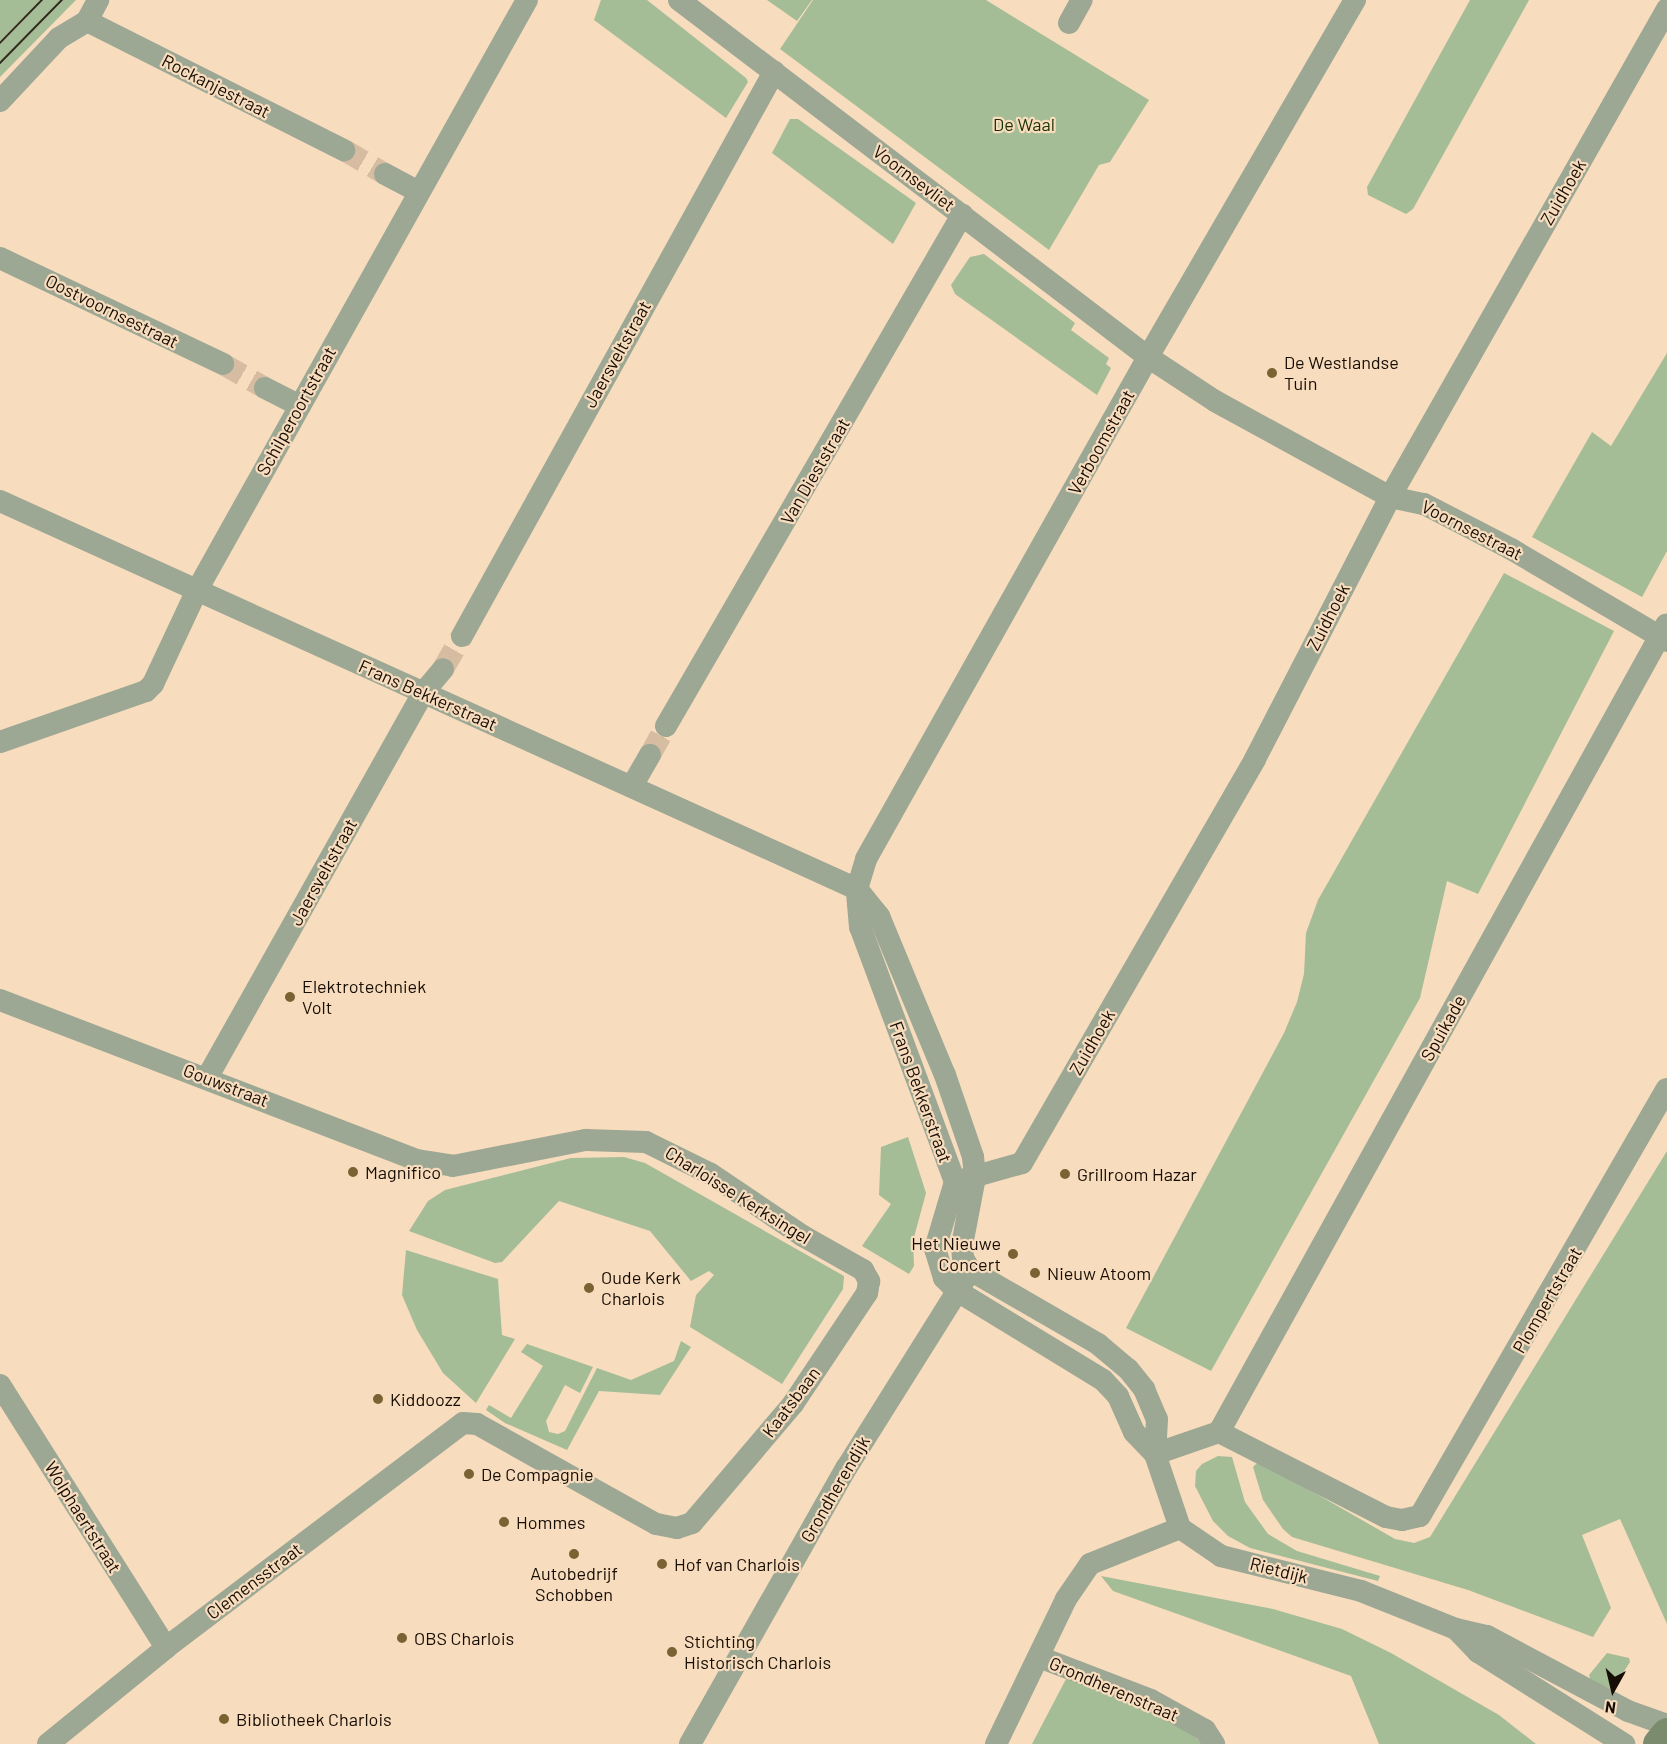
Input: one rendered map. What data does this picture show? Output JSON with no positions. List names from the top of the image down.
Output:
{
  "streets": {
    "street": [
      "Rockanjestraat",
      "Voornsevliet",
      "Zuidhoek",
      "Oostvoornsestraat",
      "Jaersveltstraat",
      "Schilperoortstraat",
      "Verboomstraat",
      "Van Dieststraat",
      "Voornsestraat",
      "Frans Bekkerstraat",
      "Spuikade",
      "Gouwstraat",
      "Charloisse Kerksingel",
      "Plompertstraat",
      "Kaatsbaan",
      "Grondherendijk",
      "Wolphaertstraat",
      "Rietdijk",
      "Clemensstraat",
      "Grondherenstraat"
    ]
  },
  "crossings": [
    ["Voornsevliet", "Jaersveltstraat"],
    ["Voornsevliet", "Verboomstraat"],
    ["Voornsevliet", "Van Dieststraat"],
    ["Voornsevliet", "Voornsestraat"],
    ["Zuidhoek", "Voornsestraat"],
    ["Zuidhoek", "Frans Bekkerstraat"],
    ["Jaersveltstraat", "Frans Bekkerstraat"],
    ["Jaersveltstraat", "Gouwstraat"],
    ["Schilperoortstraat", "Frans Bekkerstraat"],
    ["Verboomstraat", "Voornsestraat"],
    ["Verboomstraat", "Frans Bekkerstraat"],
    ["Voornsestraat", "Spuikade"],
    ["Frans Bekkerstraat", "Grondherendijk"],
    ["Spuikade", "Plompertstraat"],
    ["Gouwstraat", "Charloisse Kerksingel"],
    ["Charloisse Kerksingel", "Kaatsbaan"],
    ["Kaatsbaan", "Clemensstraat"],
    ["Wolphaertstraat", "Clemensstraat"],
    ["Rietdijk", "Grondherenstraat"]
  ],
  "parks": ["De Waal"],
  "places": [
    "De Westlandse Tuin",
    "Elektrotechniek Volt",
    "Magnifico",
    "Grillroom Hazar",
    "Het Nieuwe Concert",
    "Nieuw Atoom",
    "Oude Kerk Charlois",
    "Kiddoozz",
    "De Compagnie",
    "Hommes",
    "Autobedrijf Schobben",
    "Hof van Charlois",
    "OBS Charlois",
    "Stichting Historisch Charlois",
    "Bibliotheek Charlois"
  ],
  "north": "bottom"
}
